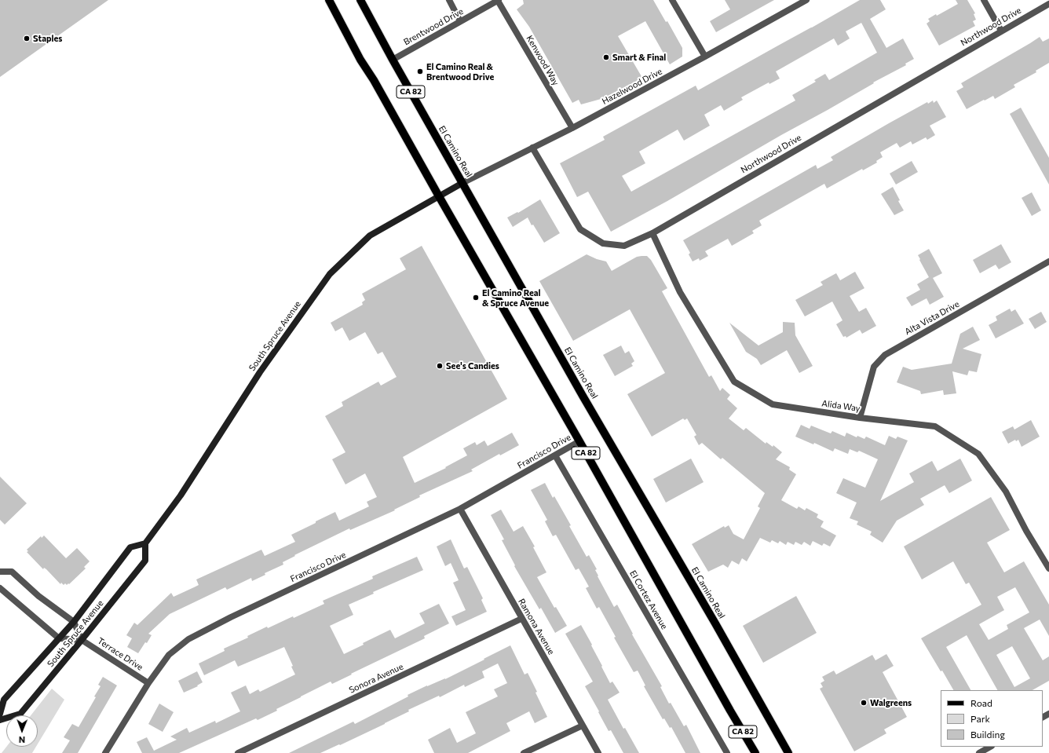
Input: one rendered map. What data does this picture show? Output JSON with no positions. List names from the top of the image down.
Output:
{
  "streets": {
    "main road": ["CA 82", "El Camino Real", "South Spruce Avenue"],
    "street": [
      "Brentwood Drive",
      "Northwood Drive",
      "Kenwood Way",
      "Hazelwood Drive",
      "Alta Vista Drive",
      "Alida Way",
      "Francisco Drive",
      "El Cortez Avenue",
      "Ramona Avenue",
      "Terrace Drive",
      "Sonora Avenue"
    ]
  },
  "crossings": [
    ["Brentwood Drive", "Kenwood Way"],
    ["Brentwood Drive", "El Camino Real"],
    ["Northwood Drive", "Hazelwood Drive"],
    ["Northwood Drive", "Alida Way"],
    ["Kenwood Way", "Hazelwood Drive"],
    ["Hazelwood Drive", "El Camino Real"],
    ["Hazelwood Drive", "South Spruce Avenue"],
    ["CA 82", "South Spruce Avenue"],
    ["CA 82", "Francisco Drive"],
    ["El Camino Real", "South Spruce Avenue"],
    ["Alta Vista Drive", "Alida Way"],
    ["South Spruce Avenue", "Terrace Drive"],
    ["Francisco Drive", "El Cortez Avenue"],
    ["Francisco Drive", "Ramona Avenue"],
    ["Francisco Drive", "Terrace Drive"],
    ["Ramona Avenue", "Sonora Avenue"]
  ],
  "places": [
    "Staples",
    "Smart & Final",
    "El Camino Real & Brentwood Drive",
    "El Camino Real & Spruce Avenue",
    "See's Candies",
    "Walgreens"
  ],
  "legend": ["Road", "Park", "Building"],
  "north": "bottom"
}
